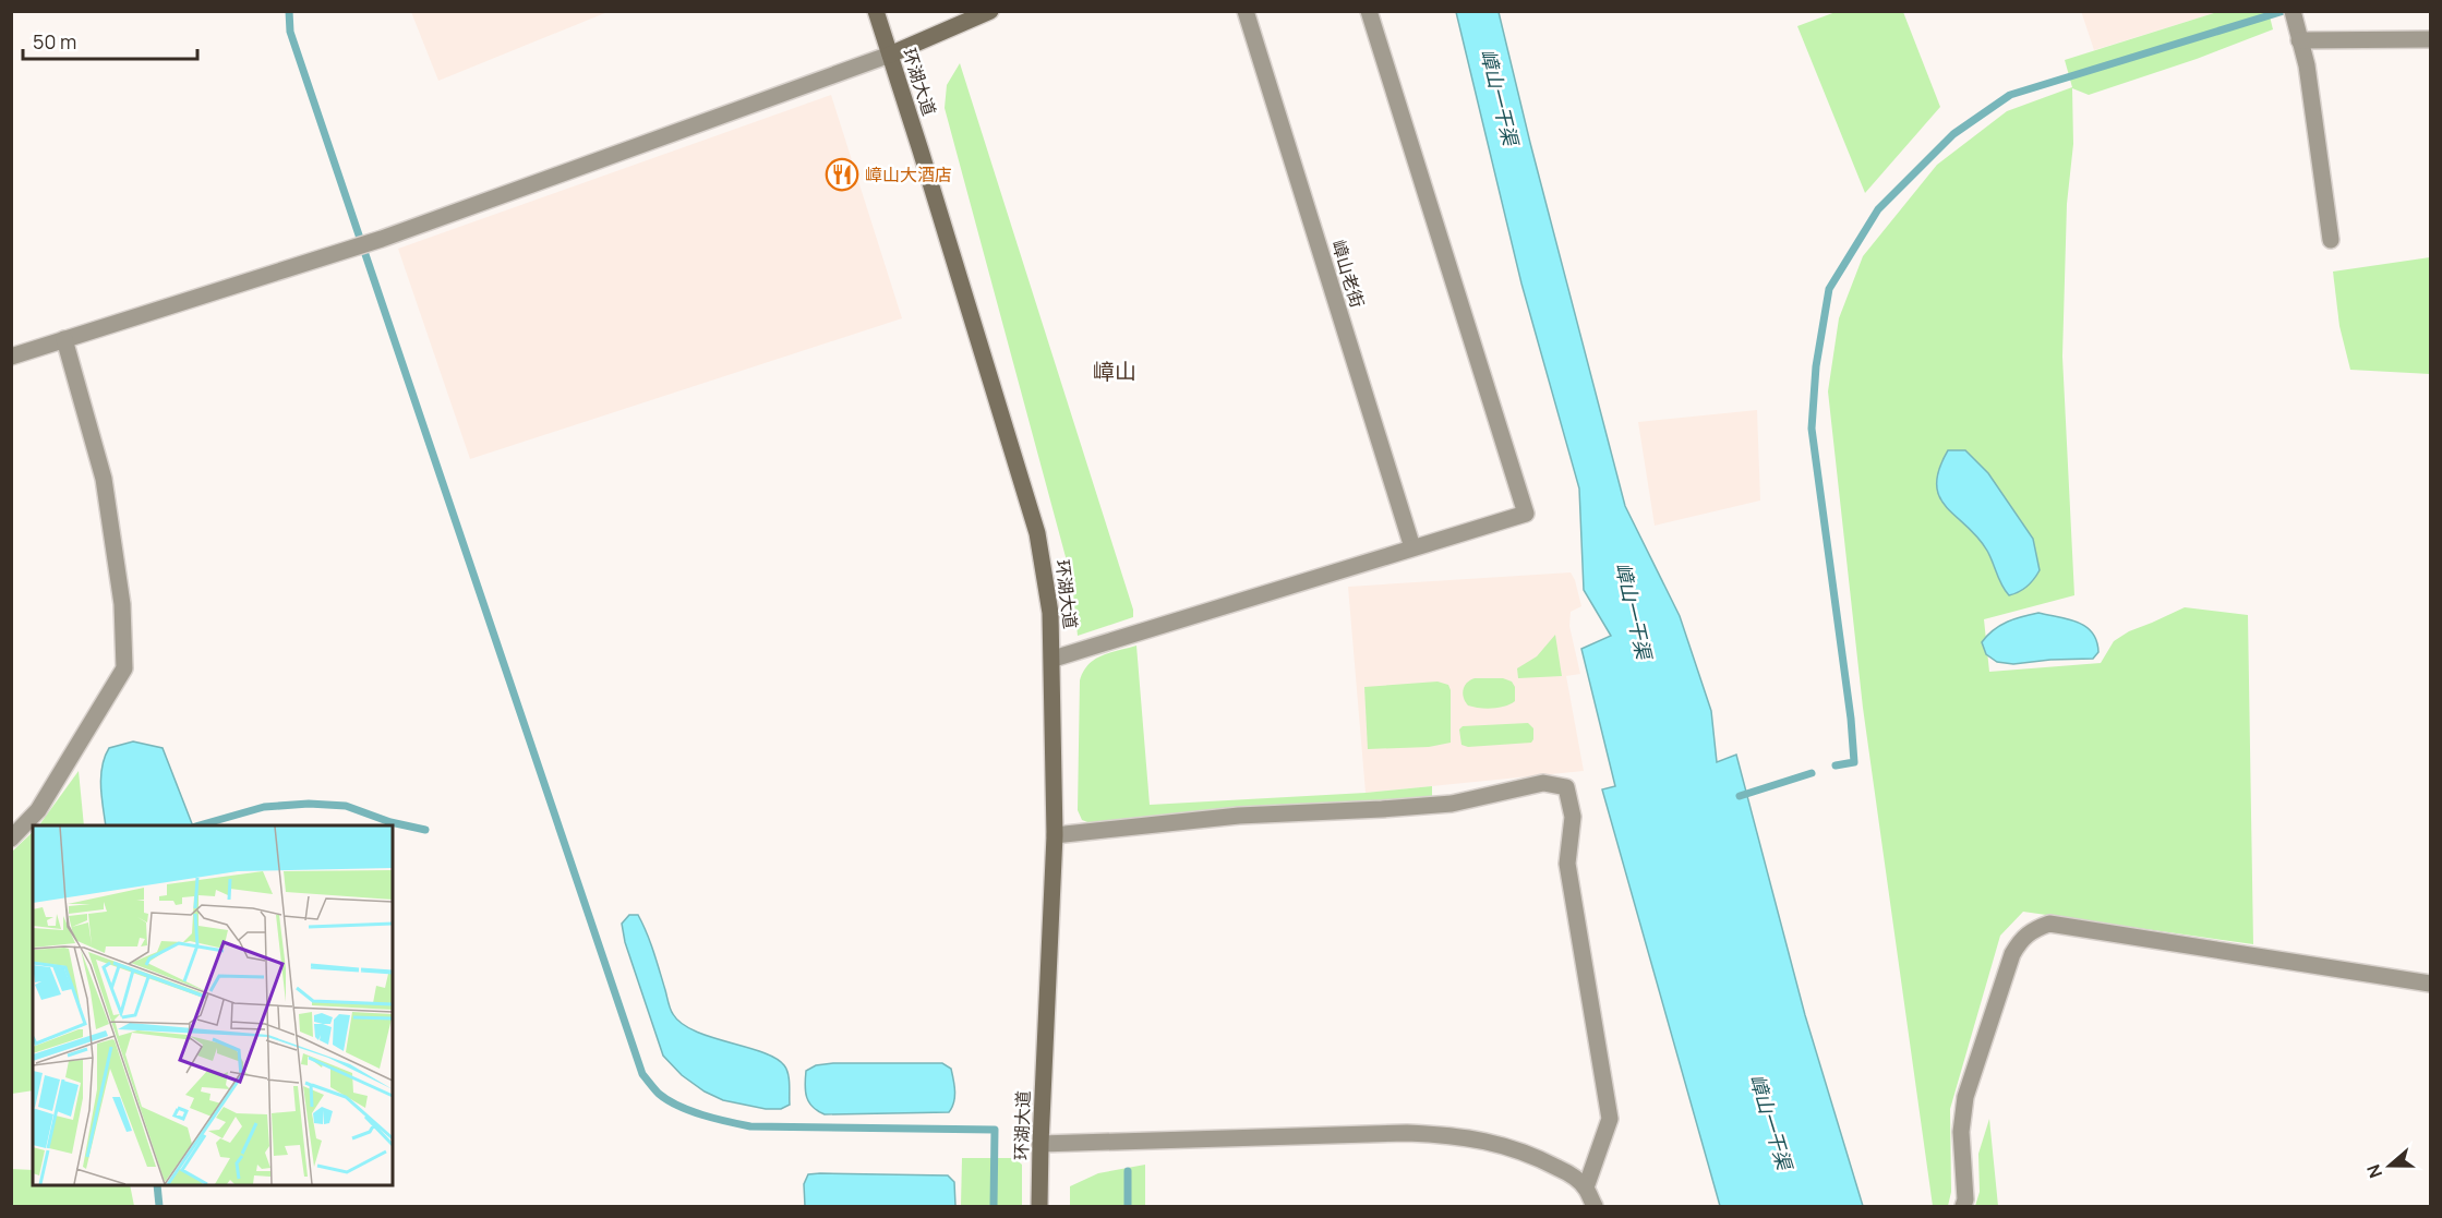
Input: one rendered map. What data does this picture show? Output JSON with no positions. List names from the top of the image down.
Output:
{
  "streets": {
    "main road": ["环湖大道"],
    "street": ["嶂山老街"]
  },
  "districts": ["嶂山"],
  "water": ["嶂山一干渠"],
  "places": {
    "restaurant": ["嶂山大酒店"]
  },
  "scale_bar": "50 m",
  "north": "left"
}
